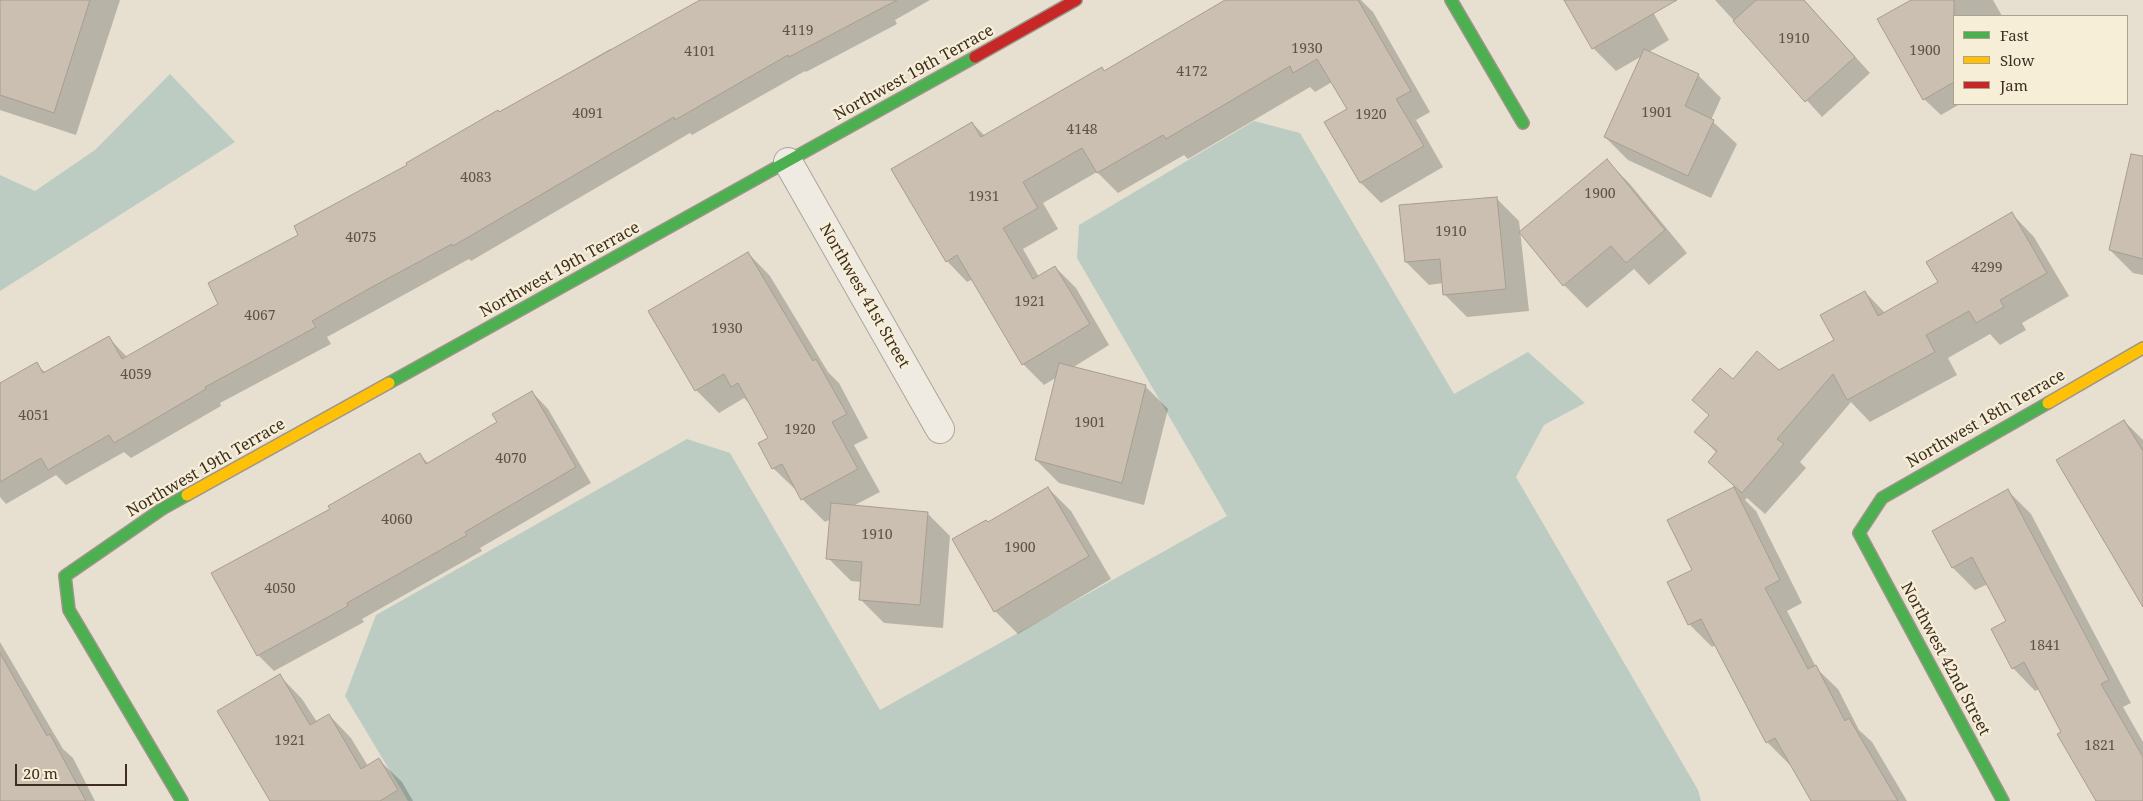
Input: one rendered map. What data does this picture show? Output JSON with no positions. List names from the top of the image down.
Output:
{
  "streets": {
    "street": [
      "Northwest 19th Terrace",
      "Northwest 41st Street",
      "Northwest 18th Terrace",
      "Northwest 42nd Street"
    ]
  },
  "crossings": [
    ["Northwest 19th Terrace", "Northwest 41st Street"],
    ["Northwest 18th Terrace", "Northwest 42nd Street"]
  ],
  "house_numbers": [
    "4119",
    "1910",
    "1930",
    "1900",
    "4101",
    "4172",
    "1901",
    "4091",
    "1920",
    "4148",
    "4083",
    "1900",
    "1931",
    "1910",
    "4075",
    "4299",
    "1921",
    "4067",
    "1930",
    "4059",
    "4051",
    "1901",
    "1920",
    "4070",
    "4060",
    "1910",
    "1900",
    "4050",
    "1841",
    "1921",
    "1821"
  ],
  "legend": ["Fast", "Slow", "Jam"],
  "scale_bar": "20 m"
}
